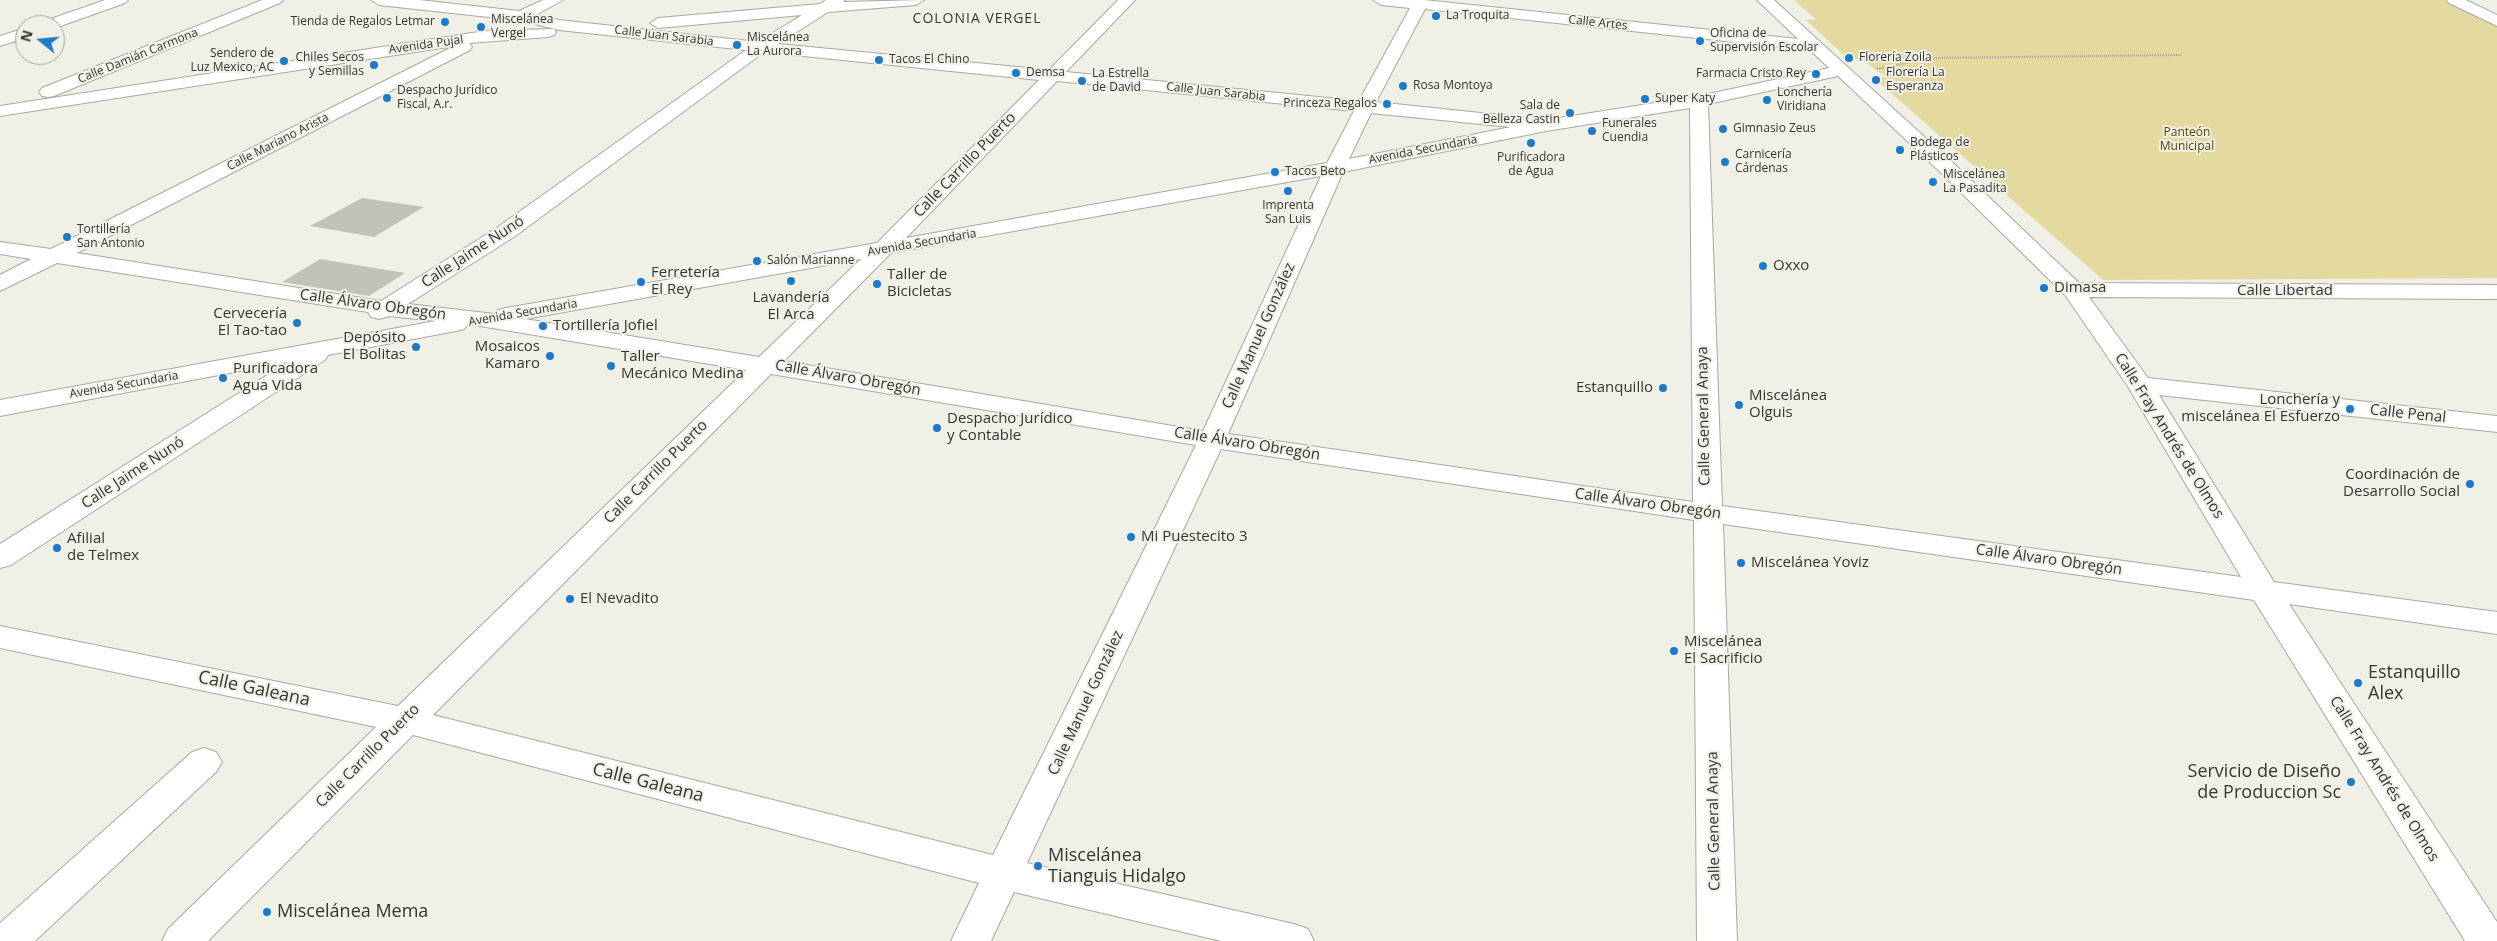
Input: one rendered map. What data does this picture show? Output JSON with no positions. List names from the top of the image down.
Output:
{
  "streets": {
    "street": [
      "Calle Artes",
      "Calle Juan Sarabia",
      "Avenida Pujal",
      "Calle Damián Carmona",
      "Calle Mariano Arista",
      "Avenida Secundaria",
      "Calle Carrillo Puerto",
      "Calle Jaime Nunó",
      "Calle Libertad",
      "Calle Álvaro Obregón",
      "Calle Manuel González",
      "Calle Penal",
      "Calle General Anaya",
      "Calle Fray Andrés de Olmos",
      "Calle Galeana"
    ]
  },
  "crossings": [
    ["Calle Artes", "Calle Manuel González"],
    ["Calle Artes", "Calle Fray Andrés de Olmos"],
    ["Calle Juan Sarabia", "Avenida Pujal"],
    ["Calle Juan Sarabia", "Calle Mariano Arista"],
    ["Calle Juan Sarabia", "Avenida Secundaria"],
    ["Calle Juan Sarabia", "Calle Carrillo Puerto"],
    ["Calle Juan Sarabia", "Calle Jaime Nunó"],
    ["Calle Juan Sarabia", "Calle Manuel González"],
    ["Avenida Pujal", "Calle Damián Carmona"],
    ["Avenida Pujal", "Calle Mariano Arista"],
    ["Avenida Pujal", "Calle Jaime Nunó"],
    ["Calle Mariano Arista", "Calle Álvaro Obregón"],
    ["Avenida Secundaria", "Calle Carrillo Puerto"],
    ["Avenida Secundaria", "Calle Jaime Nunó"],
    ["Avenida Secundaria", "Calle Álvaro Obregón"],
    ["Avenida Secundaria", "Calle Manuel González"],
    ["Avenida Secundaria", "Calle General Anaya"],
    ["Avenida Secundaria", "Calle Fray Andrés de Olmos"],
    ["Calle Carrillo Puerto", "Calle Álvaro Obregón"],
    ["Calle Carrillo Puerto", "Calle Galeana"],
    ["Calle Jaime Nunó", "Calle Álvaro Obregón"],
    ["Calle Libertad", "Calle Fray Andrés de Olmos"],
    ["Calle Álvaro Obregón", "Calle Manuel González"],
    ["Calle Álvaro Obregón", "Calle General Anaya"],
    ["Calle Álvaro Obregón", "Calle Fray Andrés de Olmos"],
    ["Calle Manuel González", "Calle Galeana"],
    ["Calle Penal", "Calle Fray Andrés de Olmos"]
  ],
  "districts": ["COLONIA VERGEL"],
  "parks": ["Panteón Municipal"],
  "places": [
    "La Troquita",
    "Tienda de Regalos Letmar",
    "Miscelánea Vergel",
    "Oficina de Supervisión Escolar",
    "Miscelánea La Aurora",
    "Florería Zoila",
    "Tacos El Chino",
    "Sendero de Luz Mexico, AC",
    "Chiles Secos y Semillas",
    "Demsa",
    "Farmacia Cristo Rey",
    "Florería La Esperanza",
    "La Estrella de David",
    "Rosa Montoya",
    "Despacho Jurídico Fiscal, A.r.",
    "Super Katy",
    "Lonchería Viridiana",
    "Princeza Regalos",
    "Sala de Belleza Castin",
    "Gimnasio Zeus",
    "Funerales Cuendia",
    "Purificadora de Agua",
    "Bodega de Plásticos",
    "Carnicería Cárdenas",
    "Tacos Beto",
    "Miscelánea La Pasadita",
    "Imprenta San Luis",
    "Tortillería San Antonio",
    "Salón Marianne",
    "Oxxo",
    "Lavandería El Arca",
    "Ferretería El Rey",
    "Taller de Bicicletas",
    "Dimasa",
    "Cervecería El Tao-tao",
    "Tortillería Jofiel",
    "Depósito El Bolitas",
    "Mosaicos Kamaro",
    "Taller Mecánico Medina",
    "Purificadora Agua Vida",
    "Estanquillo",
    "Miscelánea Olguis",
    "Lonchería y miscelánea El Esfuerzo",
    "Despacho Jurídico y Contable",
    "Coordinación de Desarrollo Social",
    "Mi Puestecito 3",
    "Afilial de Telmex",
    "Miscelánea Yoviz",
    "El Nevadito",
    "Miscelánea El Sacrificio",
    "Estanquillo Alex",
    "Servicio de Diseño de Produccion Sc",
    "Miscelánea Tianguis Hidalgo",
    "Miscelánea Mema"
  ],
  "north": "left"
}
